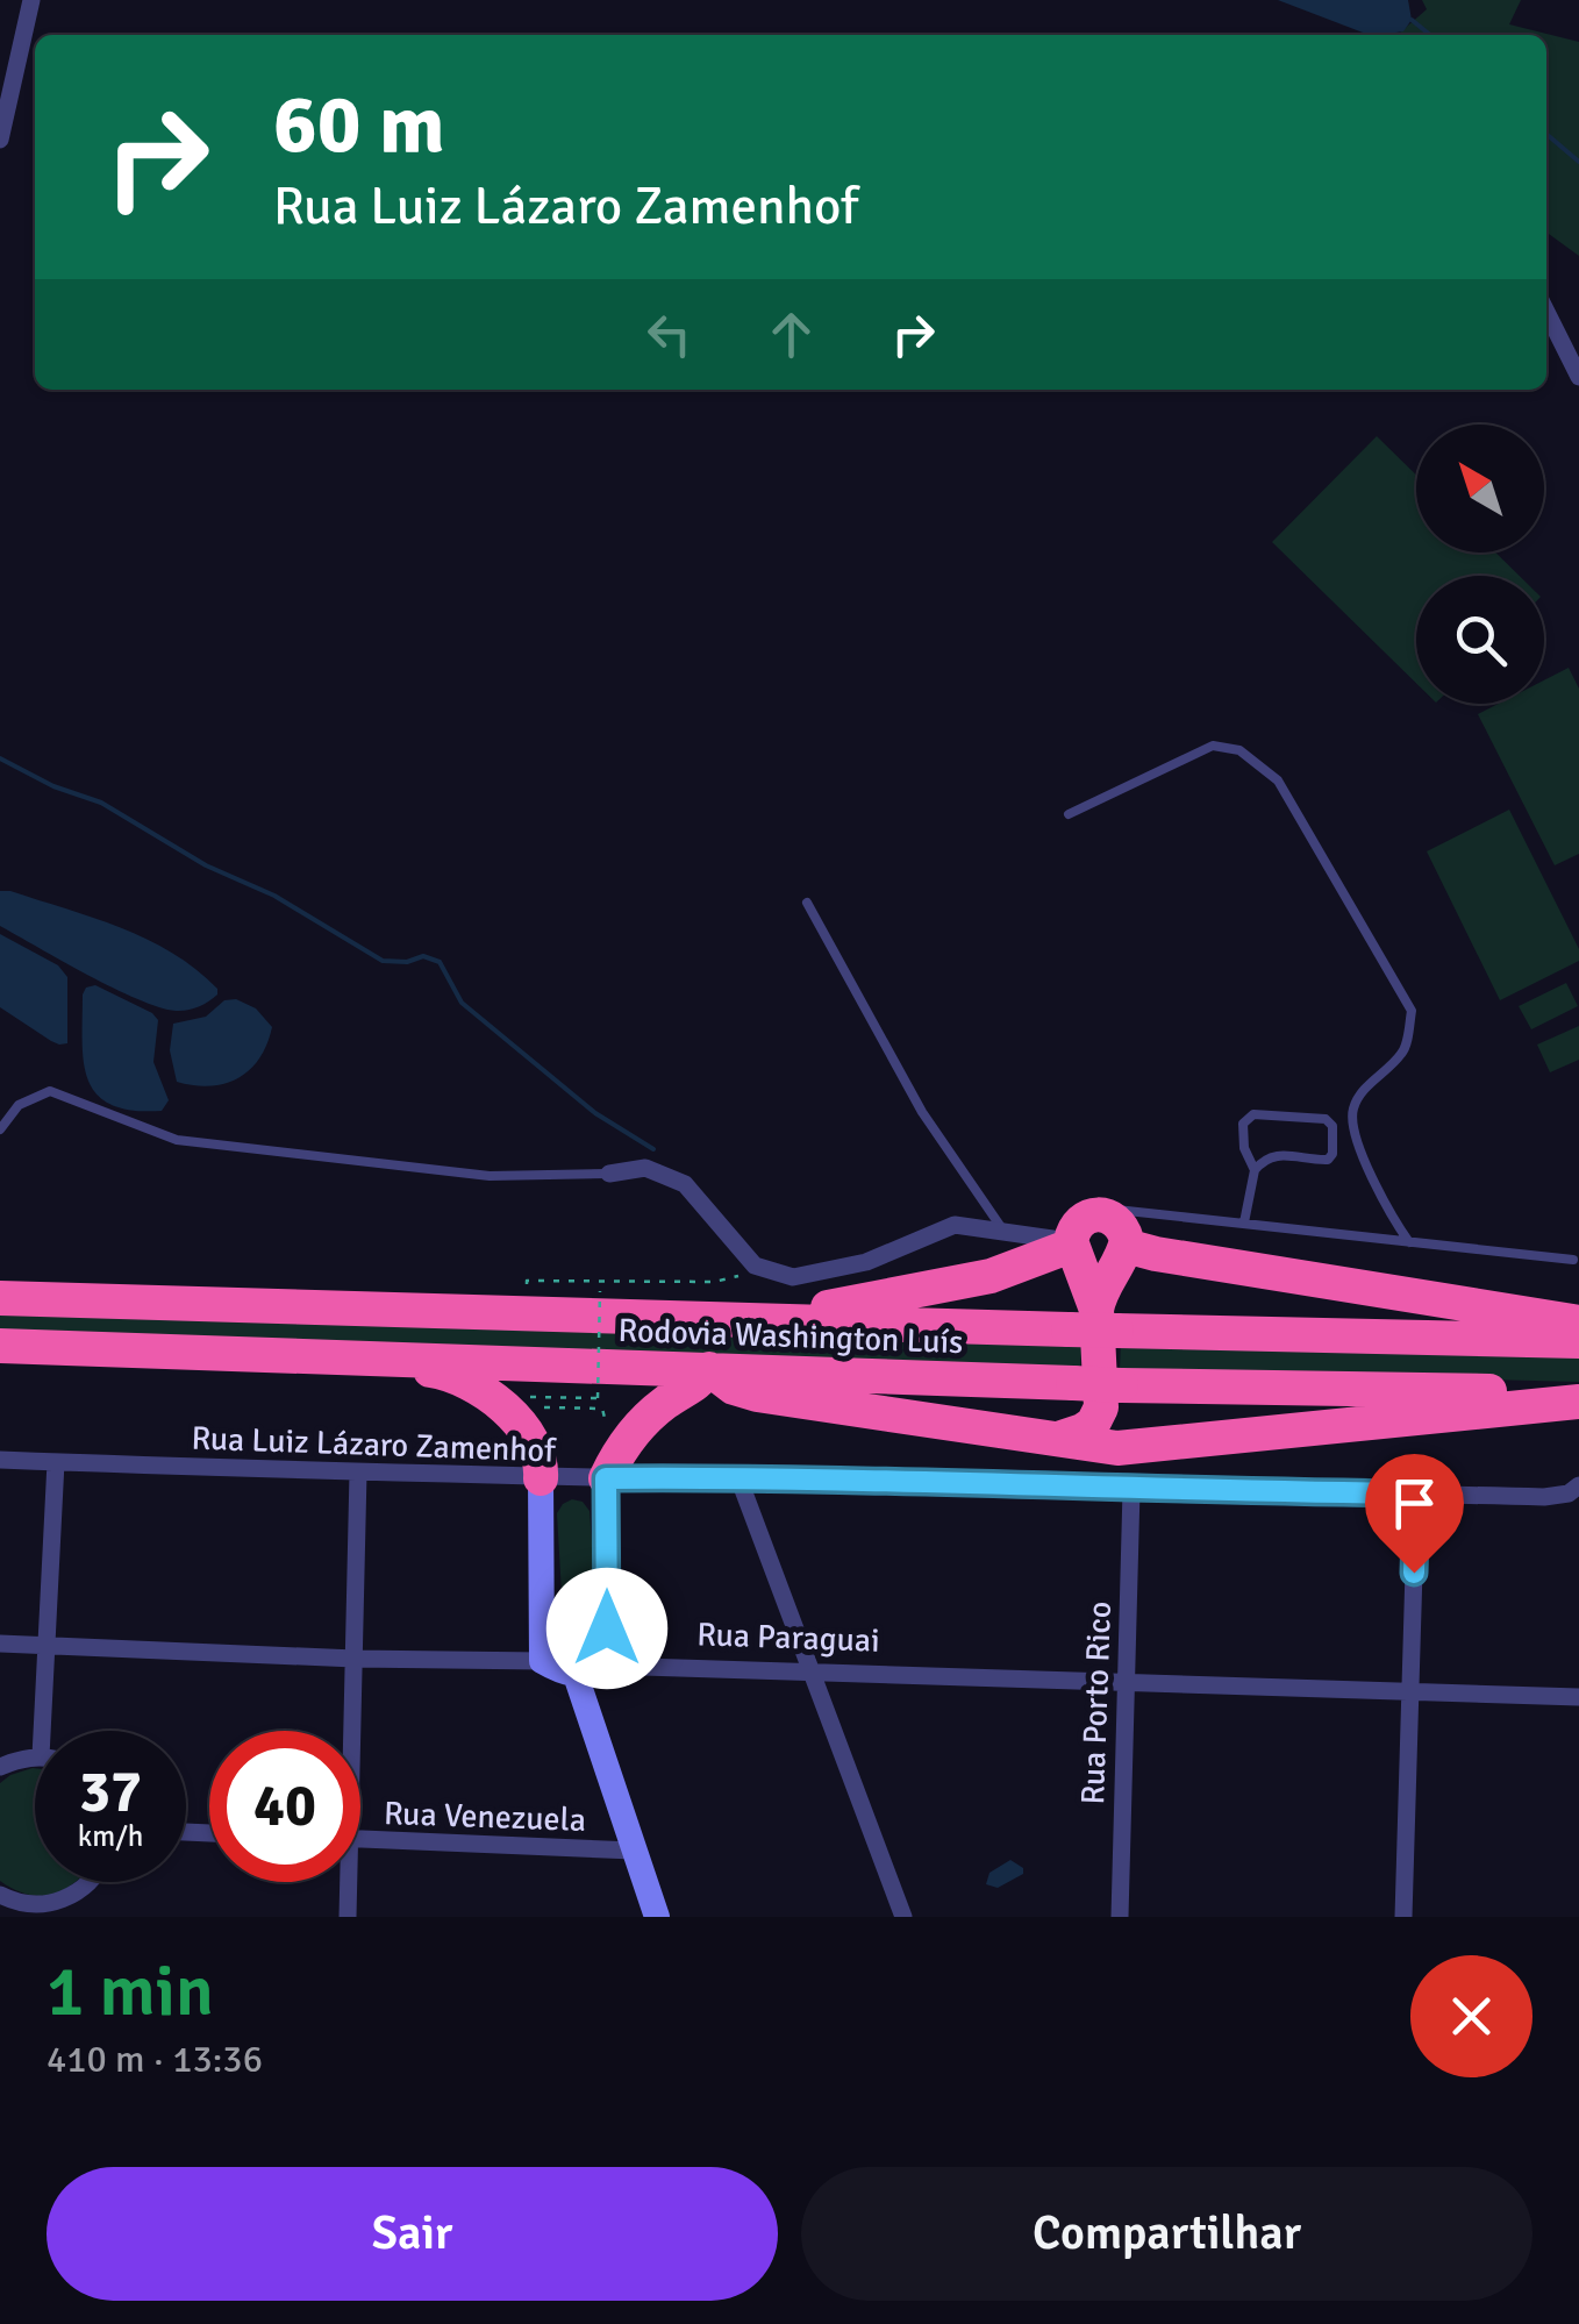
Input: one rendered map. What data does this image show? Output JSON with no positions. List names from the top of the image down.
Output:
{
  "streets": {
    "highway": ["Rodovia Washington Luís"],
    "street": [
      "Rua Luiz Lázaro Zamenhof",
      "Rua Paraguai",
      "Rua Porto Rico",
      "Rua Venezuela"
    ]
  },
  "crossings": [
    ["Rua Luiz Lázaro Zamenhof", "Rua Porto Rico"],
    ["Rua Paraguai", "Rua Porto Rico"]
  ],
  "north": "top left",
  "page": {
    "turn": ["60 m", "Rua Luiz Lázaro Zamenhof"],
    "speed": "37 km/h",
    "limit": "40",
    "heading": ["1 min", "410 m · 13:36"],
    "buttons": ["Sair", "Compartilhar"]
  }
}
